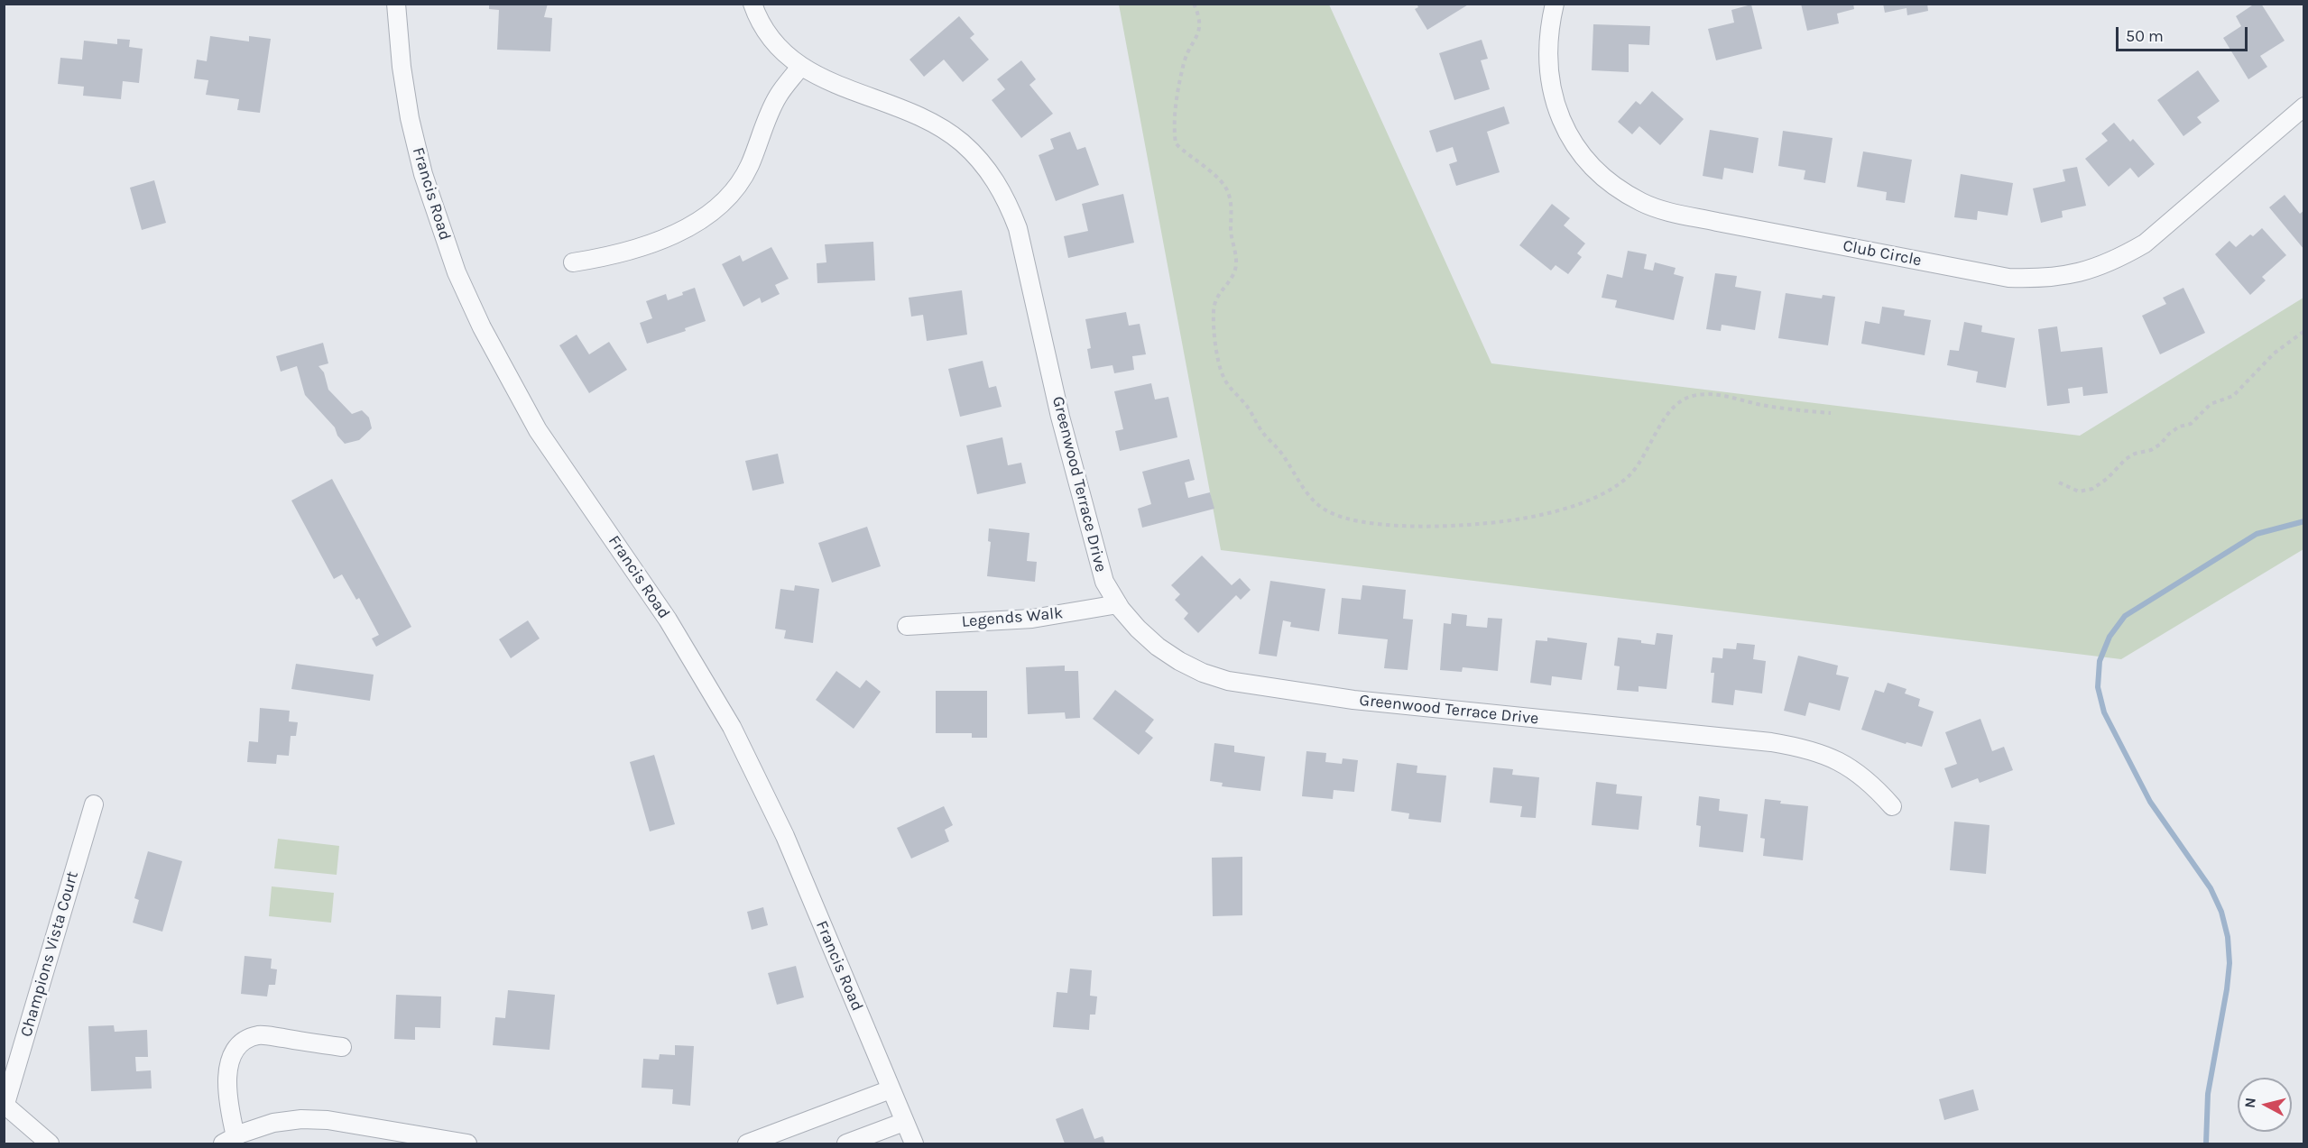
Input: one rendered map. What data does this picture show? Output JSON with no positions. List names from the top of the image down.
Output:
{
  "streets": {
    "street": [
      "Francis Road",
      "Club Circle",
      "Greenwood Terrace Drive",
      "Legends Walk",
      "Champions Vista Court"
    ]
  },
  "crossings": [
    ["Greenwood Terrace Drive", "Legends Walk"]
  ],
  "scale_bar": "50 m",
  "north": "left"
}
